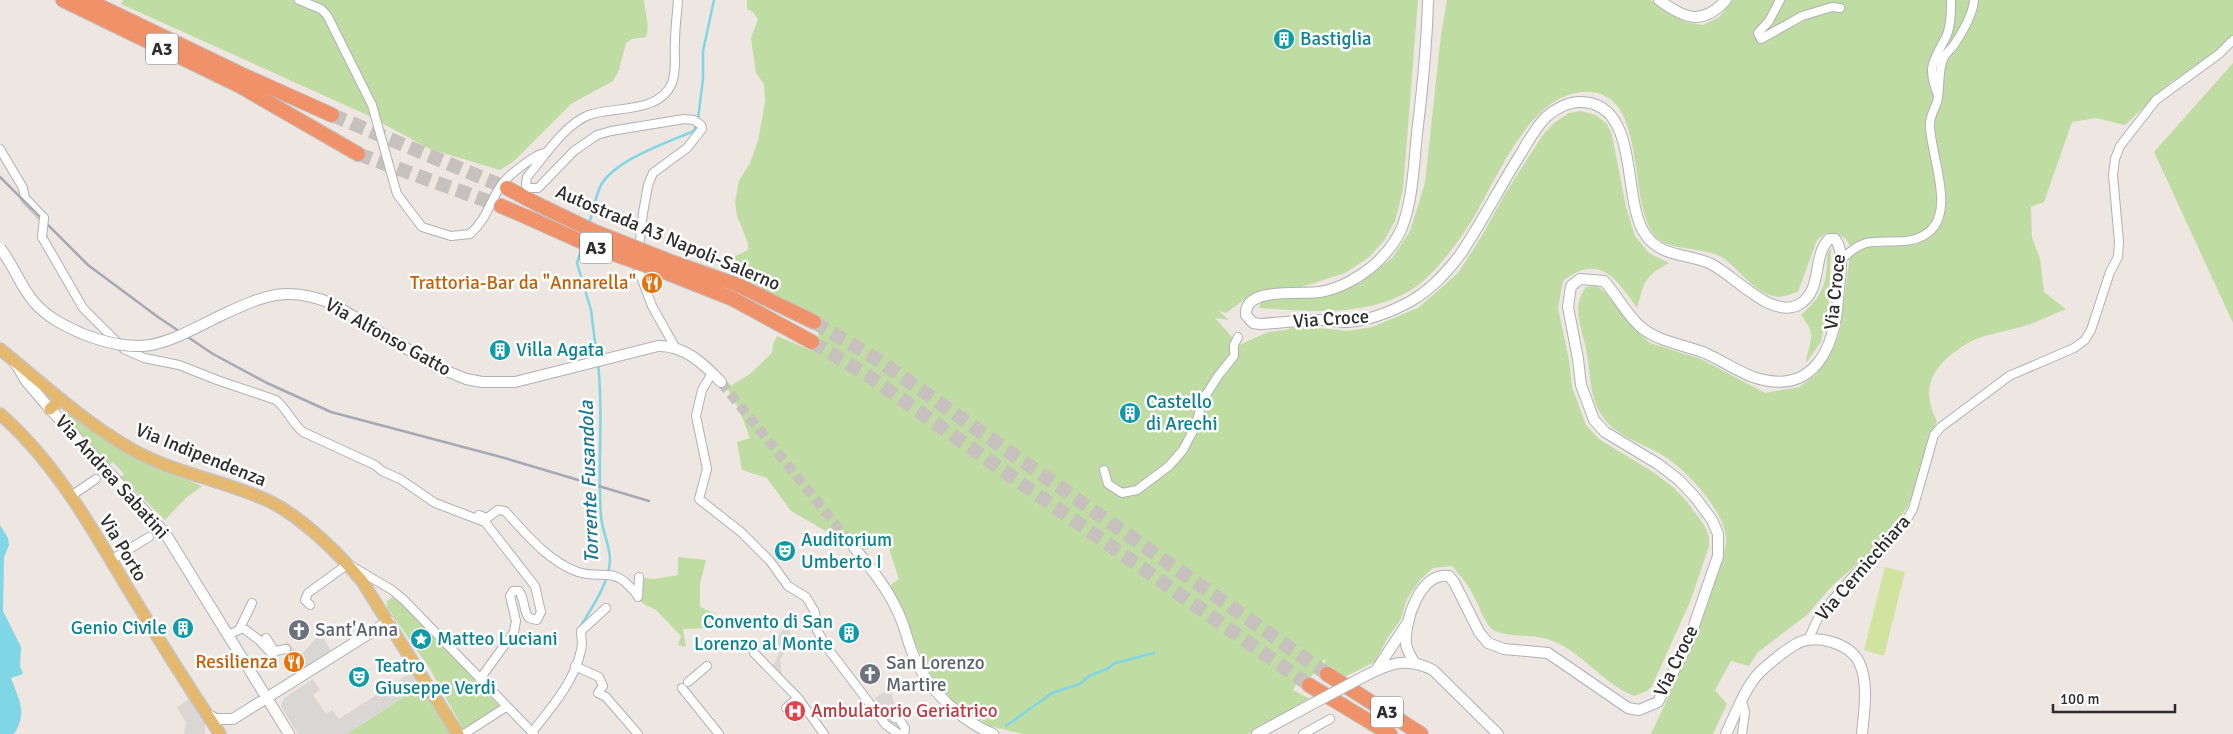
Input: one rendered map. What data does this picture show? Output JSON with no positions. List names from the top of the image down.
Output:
{
  "streets": {
    "highway": ["A3", "Autostrada A3 Napoli-Salerno"],
    "main road": ["Via Indipendenza", "Via Porto"],
    "street": [
      "Via Croce",
      "Via Alfonso Gatto",
      "Via Andrea Sabatini",
      "Via Cernicchiara"
    ]
  },
  "crossings": [
    ["Via Indipendenza", "Via Andrea Sabatini"]
  ],
  "water": ["Torrente Fusandola"],
  "places": {
    "building": [
      "Bastiglia",
      "Villa Agata",
      "Castello di Arechi",
      "Genio Civile",
      "Convento di San Lorenzo al Monte"
    ],
    "restaurant": ["Trattoria-Bar da \"Annarella\"", "Resilienza"],
    "theatre": ["Auditorium Umberto I", "Teatro Giuseppe Verdi"],
    "church": ["Sant'Anna", "San Lorenzo Martire"],
    "place": ["Matteo Luciani"],
    "hospital": ["Ambulatorio Geriatrico"]
  },
  "scale_bar": "100 m"
}
